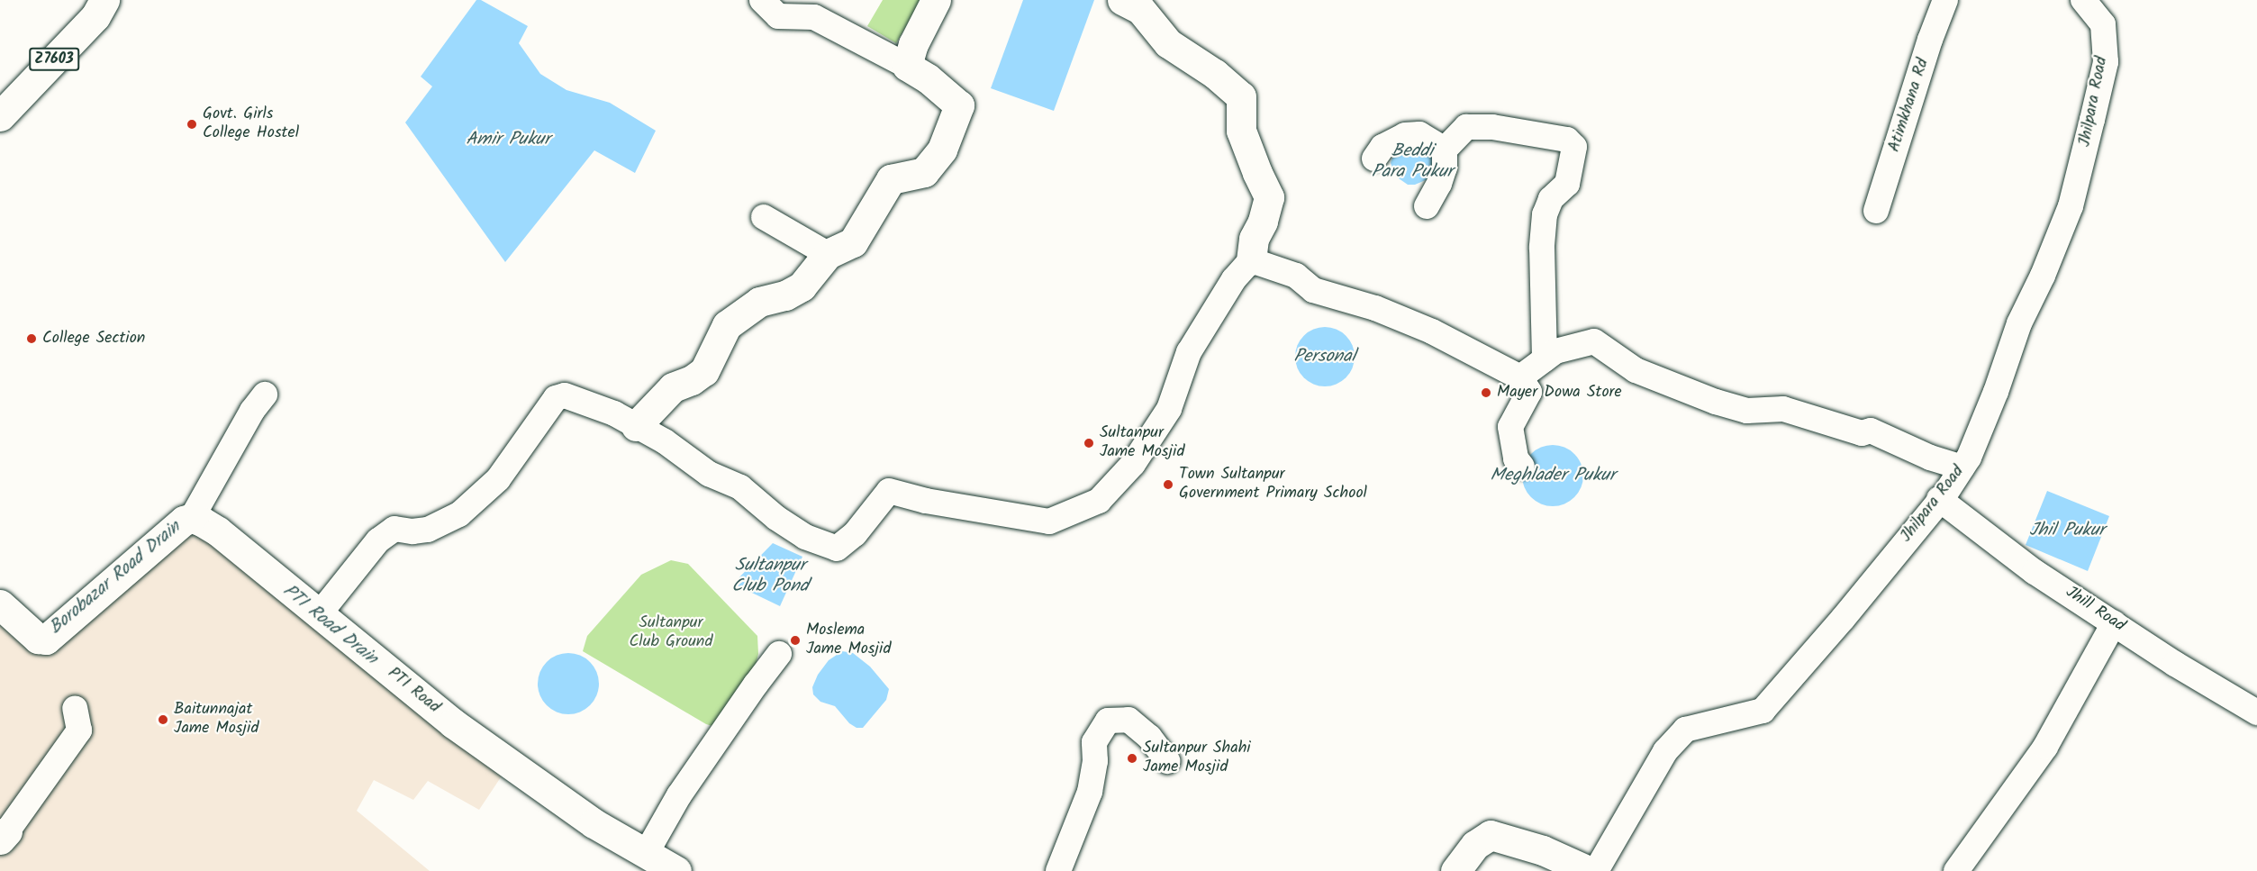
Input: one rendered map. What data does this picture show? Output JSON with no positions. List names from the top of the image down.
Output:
{
  "streets": {
    "main road": ["Z7603", "PTI Road"],
    "street": ["Jhilpara Road", "Atimkhana Rd", "Jhill Road"]
  },
  "crossings": [
    ["Jhilpara Road", "Jhill Road"]
  ],
  "water": [
    "Amir Pukur",
    "Beddi Para Pukur",
    "Personal",
    "Meghlader Pukur",
    "Jhil Pukur",
    "Sultanpur Club Pond",
    "Borobazar Road Drain",
    "PTI Road Drain"
  ],
  "parks": ["Sultanpur Club Ground"],
  "places": [
    "Govt. Girls College Hostel",
    "College Section",
    "Mayer Dowa Store",
    "Sultanpur Jame Mosjid",
    "Town Sultanpur Government Primary School",
    "Moslema Jame Mosjid",
    "Baitunnajat Jame Mosjid",
    "Sultanpur Shahi Jame Mosjid"
  ]
}
